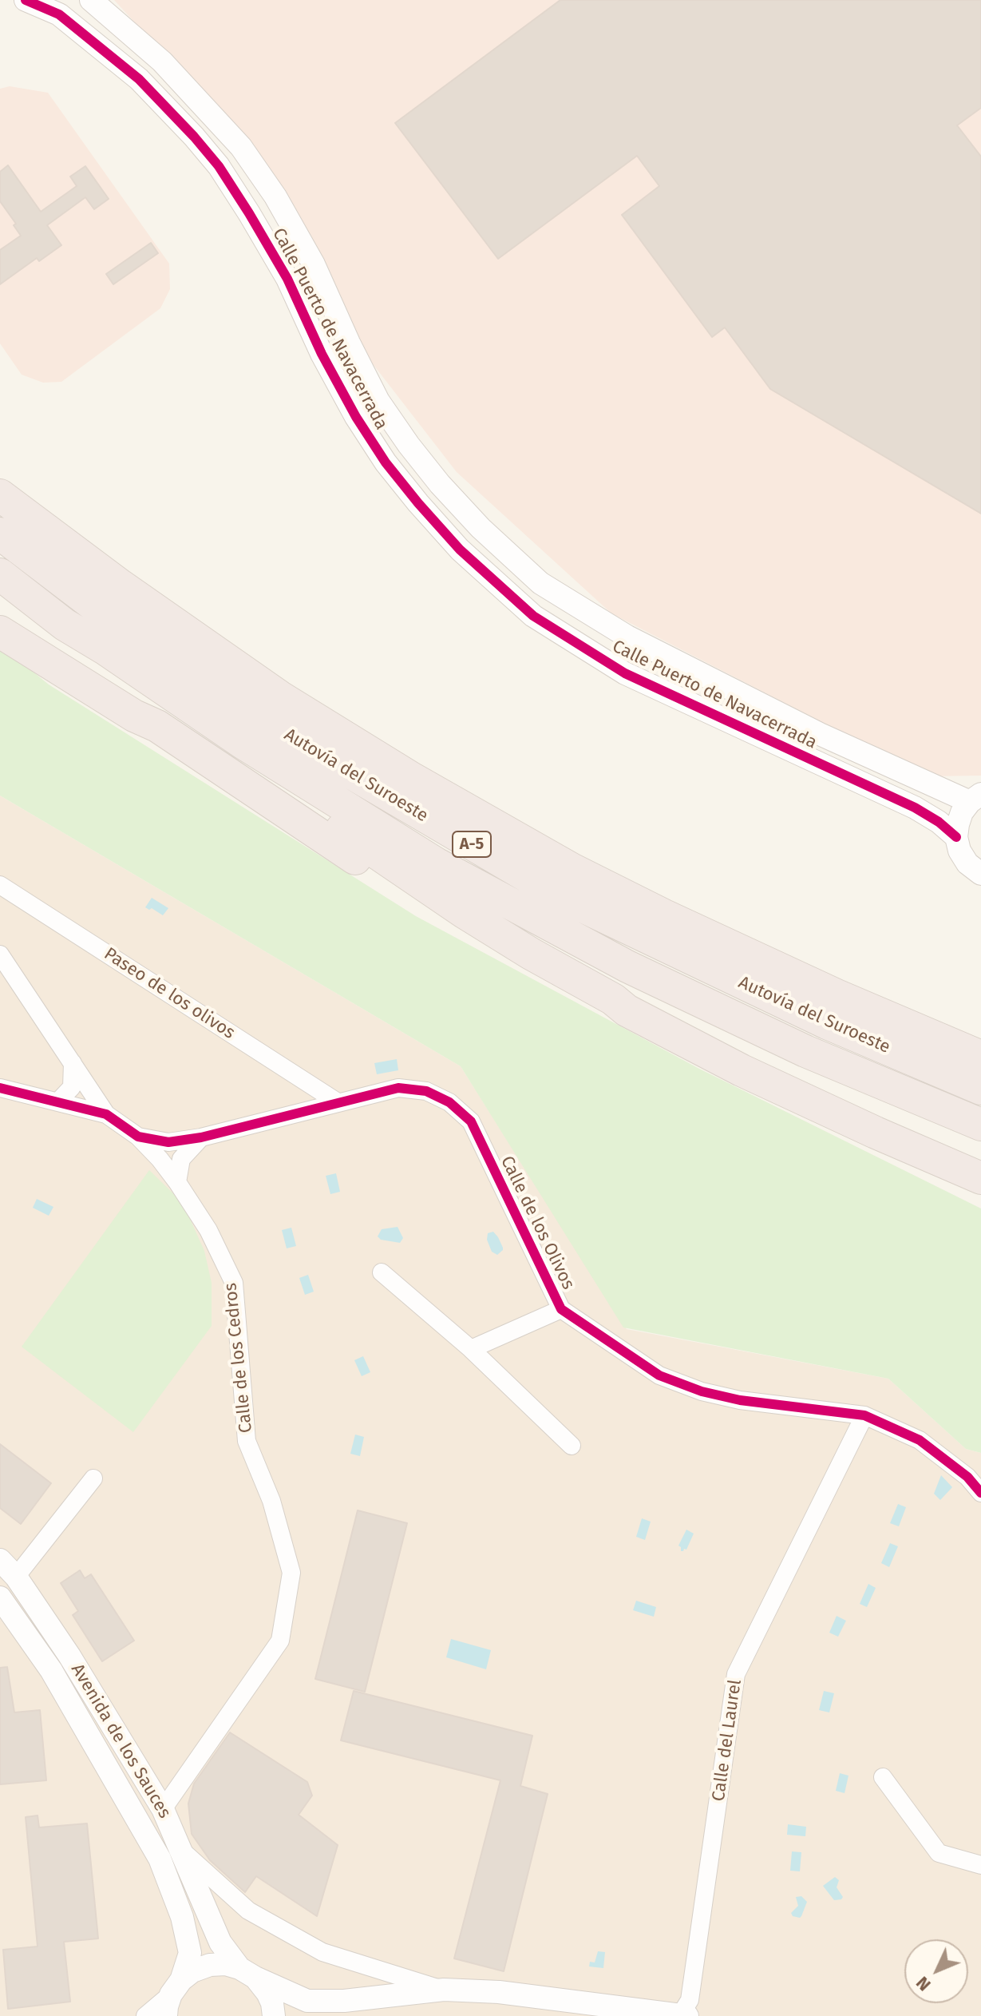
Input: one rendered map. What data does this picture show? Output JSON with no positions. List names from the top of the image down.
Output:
{
  "streets": {
    "highway": ["Autovía del Suroeste", "A-5"],
    "street": [
      "Calle Puerto de Navacerrada",
      "Paseo de los olivos",
      "Calle de los Olivos",
      "Calle de los Cedros",
      "Calle del Laurel",
      "Avenida de los Sauces"
    ]
  },
  "crossings": [
    ["Paseo de los olivos", "Calle de los Olivos"],
    ["Calle de los Olivos", "Calle de los Cedros"],
    ["Calle de los Olivos", "Calle del Laurel"],
    ["Calle de los Cedros", "Avenida de los Sauces"]
  ],
  "north": "bottom left"
}
